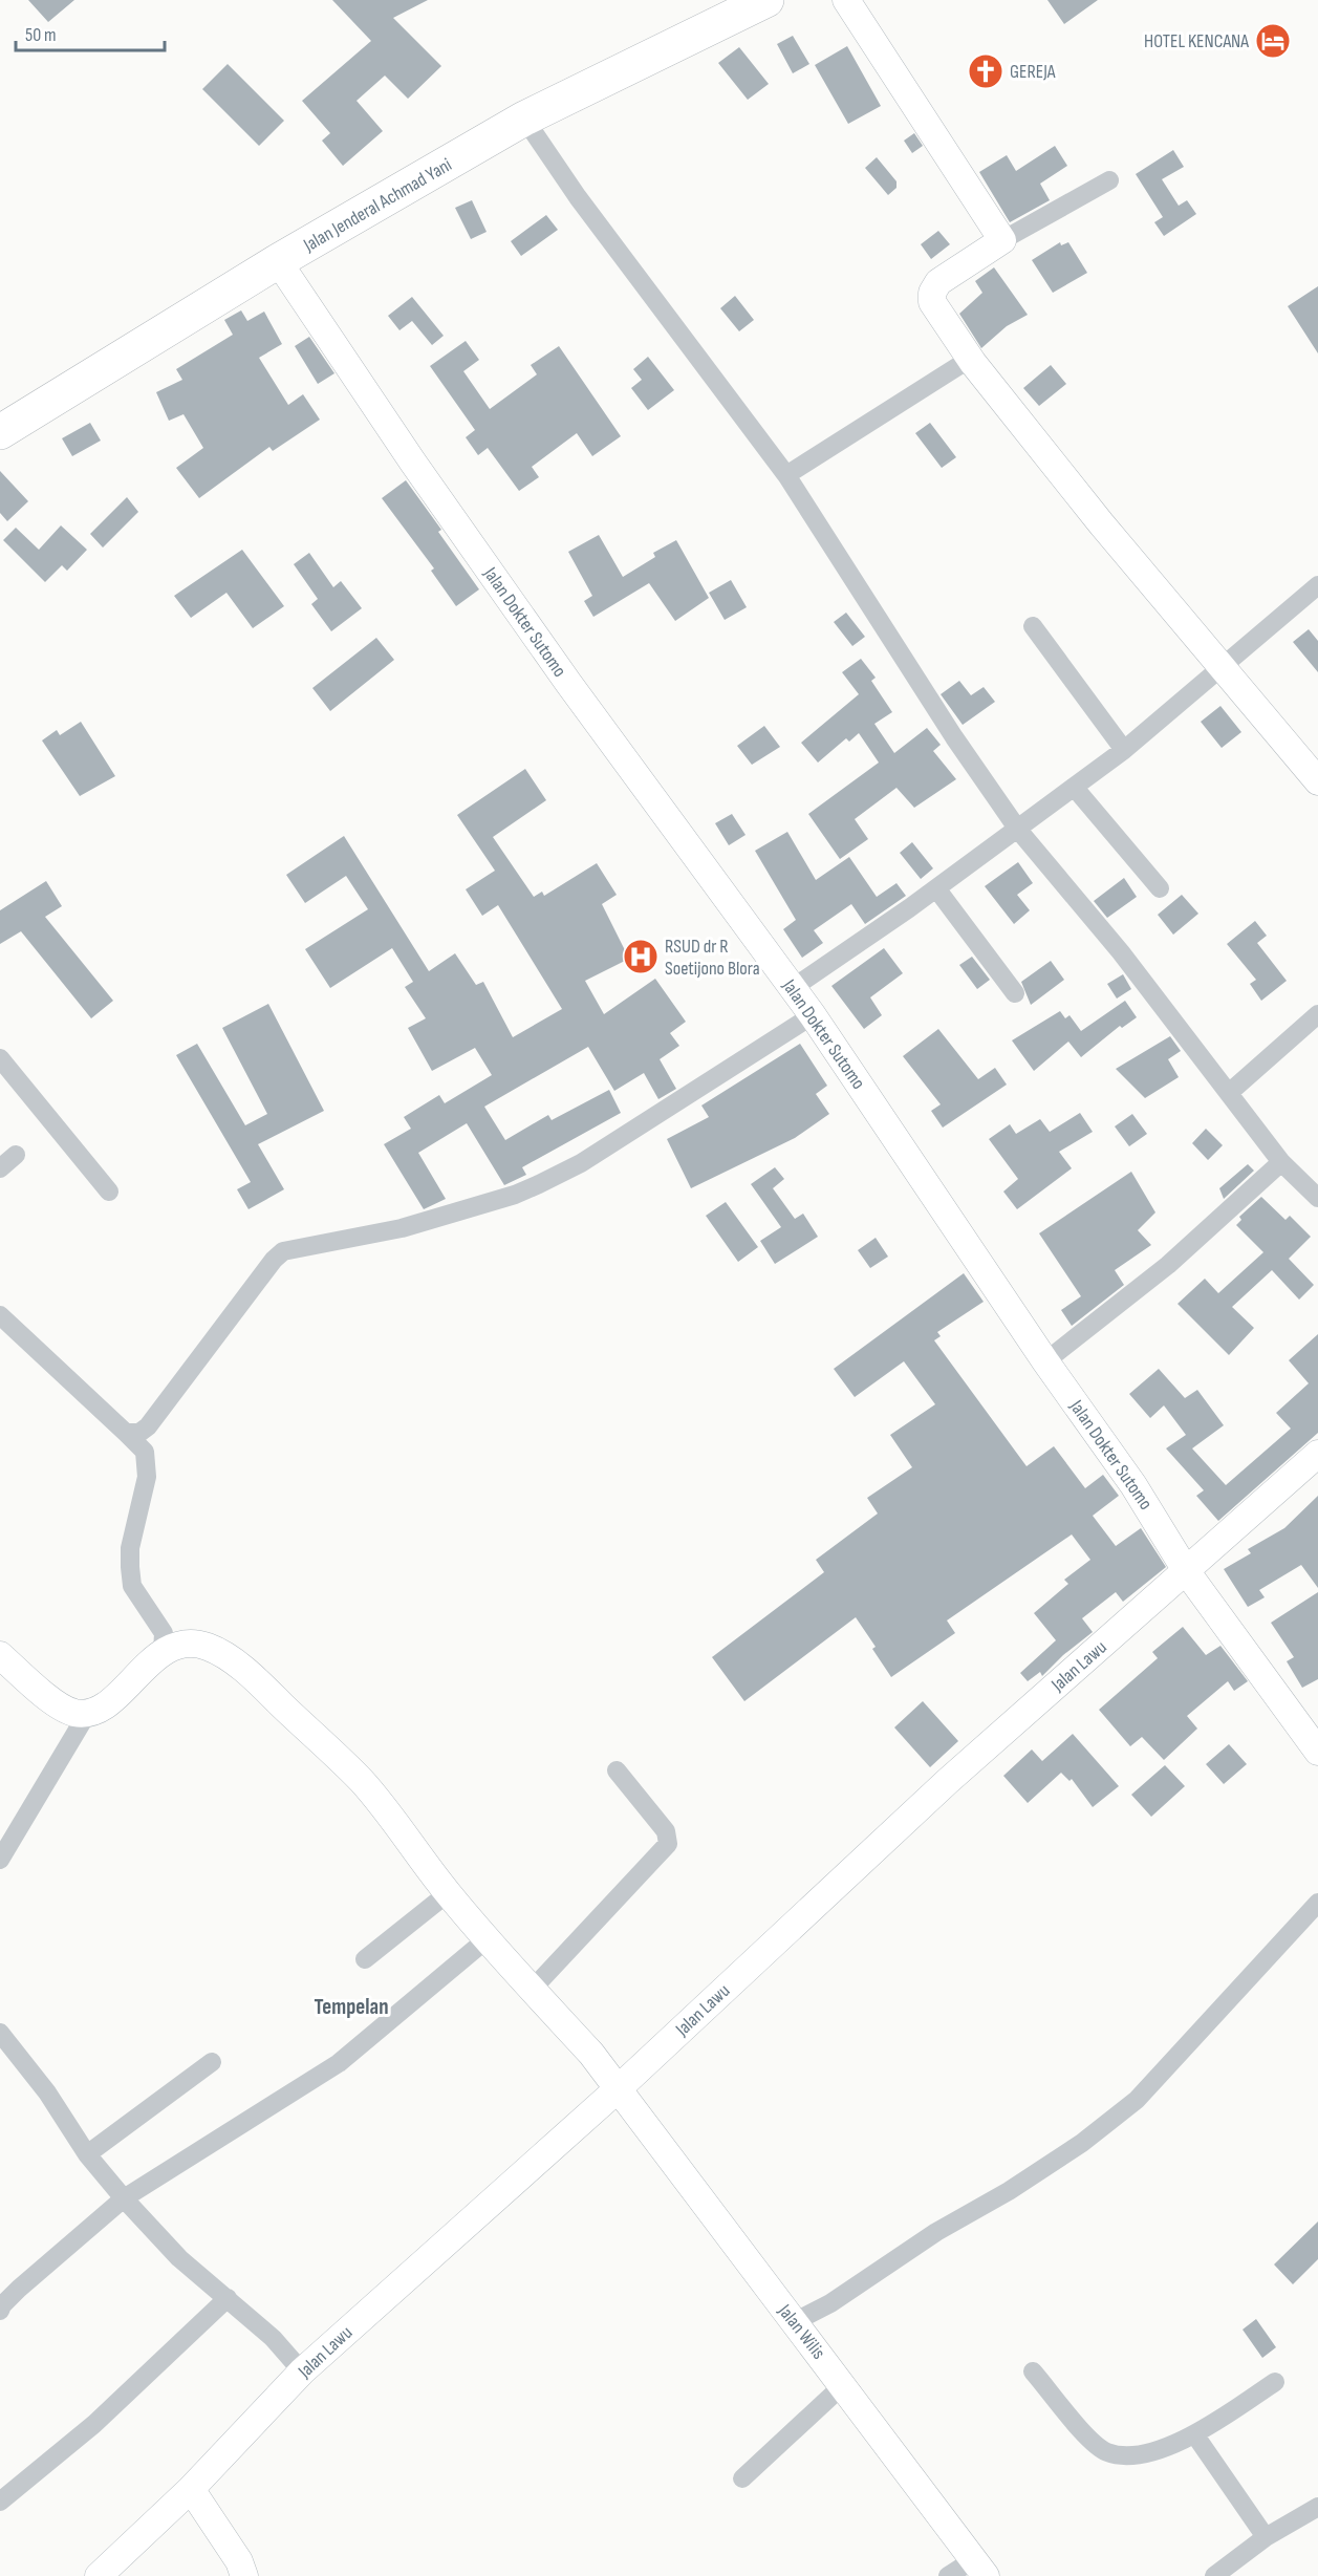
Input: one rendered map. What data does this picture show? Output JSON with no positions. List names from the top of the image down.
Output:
{
  "streets": {
    "highway": ["Jalan Jenderal Achmad Yani"],
    "main road": ["Jalan Dokter Sutomo", "Jalan Lawu", "Jalan Wilis"]
  },
  "crossings": [
    ["Jalan Jenderal Achmad Yani", "Jalan Dokter Sutomo"],
    ["Jalan Dokter Sutomo", "Jalan Lawu"],
    ["Jalan Lawu", "Jalan Wilis"]
  ],
  "districts": ["Tempelan"],
  "places": {
    "hotel": ["HOTEL KENCANA"],
    "church": ["GEREJA"],
    "hospital": ["RSUD dr R Soetijono Blora"]
  },
  "scale_bar": "50 m"
}
